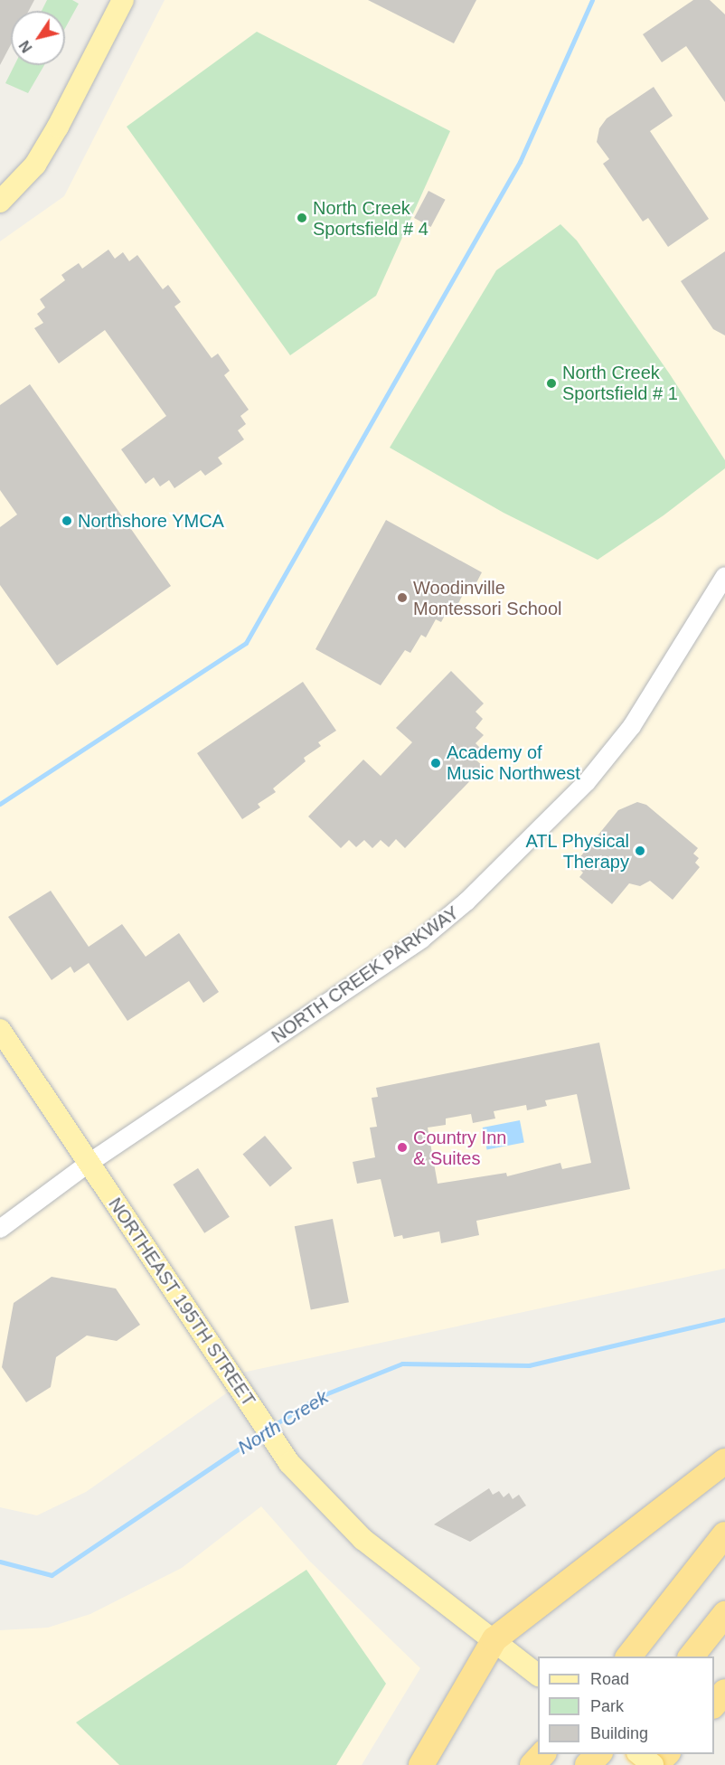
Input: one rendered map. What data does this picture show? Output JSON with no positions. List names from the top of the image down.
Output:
{
  "streets": {
    "main road": ["NORTHEAST 195TH STREET"],
    "street": ["NORTH CREEK PARKWAY"]
  },
  "crossings": [
    ["NORTH CREEK PARKWAY", "NORTHEAST 195TH STREET"]
  ],
  "water": ["North Creek"],
  "places": [
    "North Creek Sportsfield # 4",
    "North Creek Sportsfield # 1",
    "Northshore YMCA",
    "Woodinville Montessori School",
    "Academy of Music Northwest",
    "ATL Physical Therapy",
    "Country Inn & Suites"
  ],
  "legend": ["Road", "Park", "Building"],
  "north": "bottom left"
}
